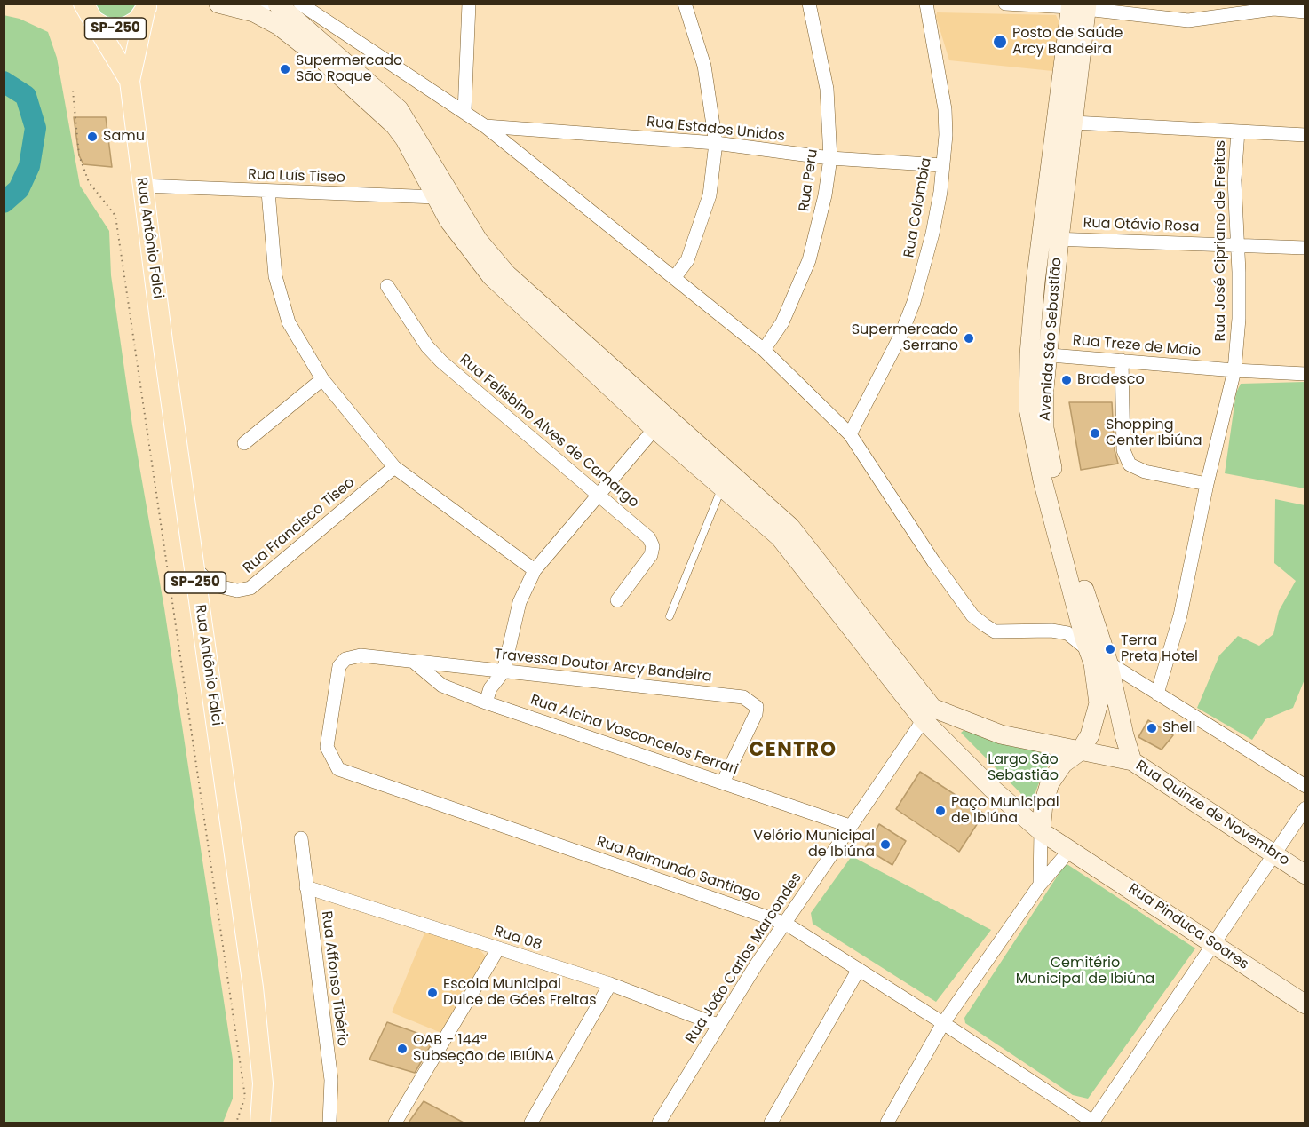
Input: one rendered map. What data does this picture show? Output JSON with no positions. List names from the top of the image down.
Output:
{
  "streets": {
    "main road": [
      "SP-250",
      "Rua Antônio Falci",
      "Avenida São Sebastião",
      "Rua Quinze de Novembro",
      "Rua Pinduca Soares"
    ],
    "street": [
      "Rua Estados Unidos",
      "Rua Luís Tiseo",
      "Rua Peru",
      "Rua Colombia",
      "Rua Otávio Rosa",
      "Rua José Cipriano de Freitas",
      "Rua Treze de Maio",
      "Rua Felisbino Alves de Camargo",
      "Rua Francisco Tiseo",
      "Travessa Doutor Arcy Bandeira",
      "Rua Alcina Vasconcelos Ferrari",
      "Rua Raimundo Santiago",
      "Rua 08",
      "Rua João Carlos Marcondes",
      "Rua Affonso Tibério"
    ]
  },
  "crossings": [
    ["SP-250", "Rua Antônio Falci"],
    ["Rua Estados Unidos", "Rua Peru"],
    ["Rua Estados Unidos", "Rua Colombia"],
    ["Rua Luís Tiseo", "Rua Antônio Falci"],
    ["Rua Luís Tiseo", "Rua Pinduca Soares"],
    ["Rua Otávio Rosa", "Rua José Cipriano de Freitas"],
    ["Rua Otávio Rosa", "Avenida São Sebastião"],
    ["Rua Antônio Falci", "Rua Francisco Tiseo"],
    ["Rua José Cipriano de Freitas", "Rua Treze de Maio"],
    ["Avenida São Sebastião", "Rua Treze de Maio"],
    ["Avenida São Sebastião", "Rua Quinze de Novembro"],
    ["Travessa Doutor Arcy Bandeira", "Rua Alcina Vasconcelos Ferrari"],
    ["Travessa Doutor Arcy Bandeira", "Rua Raimundo Santiago"],
    ["Rua Alcina Vasconcelos Ferrari", "Rua João Carlos Marcondes"],
    ["Rua Quinze de Novembro", "Rua Pinduca Soares"],
    ["Rua Quinze de Novembro", "Rua João Carlos Marcondes"],
    ["Rua Raimundo Santiago", "Rua João Carlos Marcondes"],
    ["Rua Pinduca Soares", "Rua João Carlos Marcondes"],
    ["Rua 08", "Rua João Carlos Marcondes"],
    ["Rua 08", "Rua Affonso Tibério"]
  ],
  "districts": ["CENTRO"],
  "parks": ["Largo São Sebastião", "Cemitério Municipal de Ibiúna"],
  "places": [
    "Posto de Saúde Arcy Bandeira",
    "Supermercado São Roque",
    "Samu",
    "Supermercado Serrano",
    "Bradesco",
    "Shopping Center Ibiúna",
    "Terra Preta Hotel",
    "Shell",
    "Paço Municipal de Ibiúna",
    "Velório Municipal de Ibiúna",
    "Escola Municipal Dulce de Góes Freitas",
    "OAB - 144ª Subseção de IBIÚNA"
  ]
}
